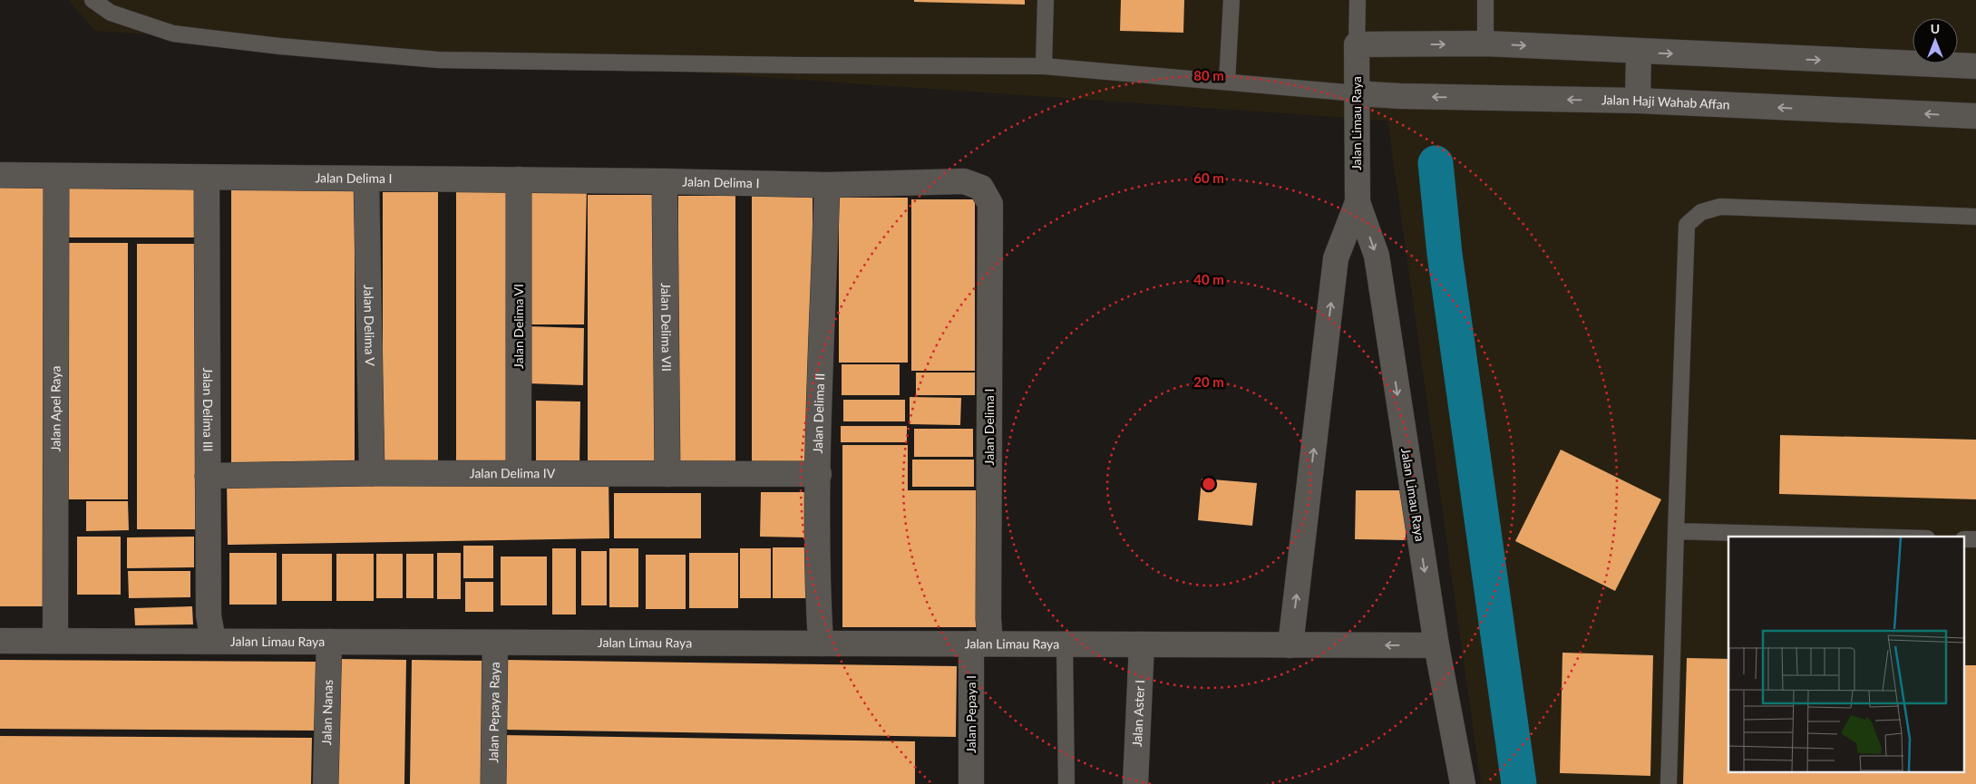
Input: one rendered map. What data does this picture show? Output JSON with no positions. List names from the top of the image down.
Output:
{
  "streets": {
    "street": [
      "Jalan Haji Wahab Affan",
      "Jalan Limau Raya",
      "Jalan Delima I",
      "Jalan Delima V",
      "Jalan Delima VI",
      "Jalan Delima VII",
      "Jalan Apel Raya",
      "Jalan Delima III",
      "Jalan Delima II",
      "Jalan Delima IV",
      "Jalan Nanas",
      "Jalan Pepaya Raya",
      "Jalan Pepaya I",
      "Jalan Aster I"
    ]
  },
  "crossings": [
    ["Jalan Haji Wahab Affan", "Jalan Limau Raya"],
    ["Jalan Limau Raya", "Jalan Delima I"],
    ["Jalan Limau Raya", "Jalan Apel Raya"],
    ["Jalan Limau Raya", "Jalan Delima III"],
    ["Jalan Limau Raya", "Jalan Delima II"],
    ["Jalan Limau Raya", "Jalan Nanas"],
    ["Jalan Limau Raya", "Jalan Pepaya Raya"],
    ["Jalan Limau Raya", "Jalan Pepaya I"],
    ["Jalan Limau Raya", "Jalan Aster I"],
    ["Jalan Delima I", "Jalan Delima V"],
    ["Jalan Delima I", "Jalan Delima VI"],
    ["Jalan Delima I", "Jalan Delima VII"],
    ["Jalan Delima I", "Jalan Apel Raya"],
    ["Jalan Delima I", "Jalan Delima III"],
    ["Jalan Delima I", "Jalan Delima II"],
    ["Jalan Delima I", "Jalan Pepaya I"],
    ["Jalan Delima V", "Jalan Delima IV"],
    ["Jalan Delima VI", "Jalan Delima IV"],
    ["Jalan Delima VII", "Jalan Delima IV"],
    ["Jalan Delima III", "Jalan Delima IV"],
    ["Jalan Delima II", "Jalan Delima IV"]
  ],
  "north": "top",
  "rings": [
    "80 m",
    "60 m",
    "40 m",
    "20 m"
  ]
}
